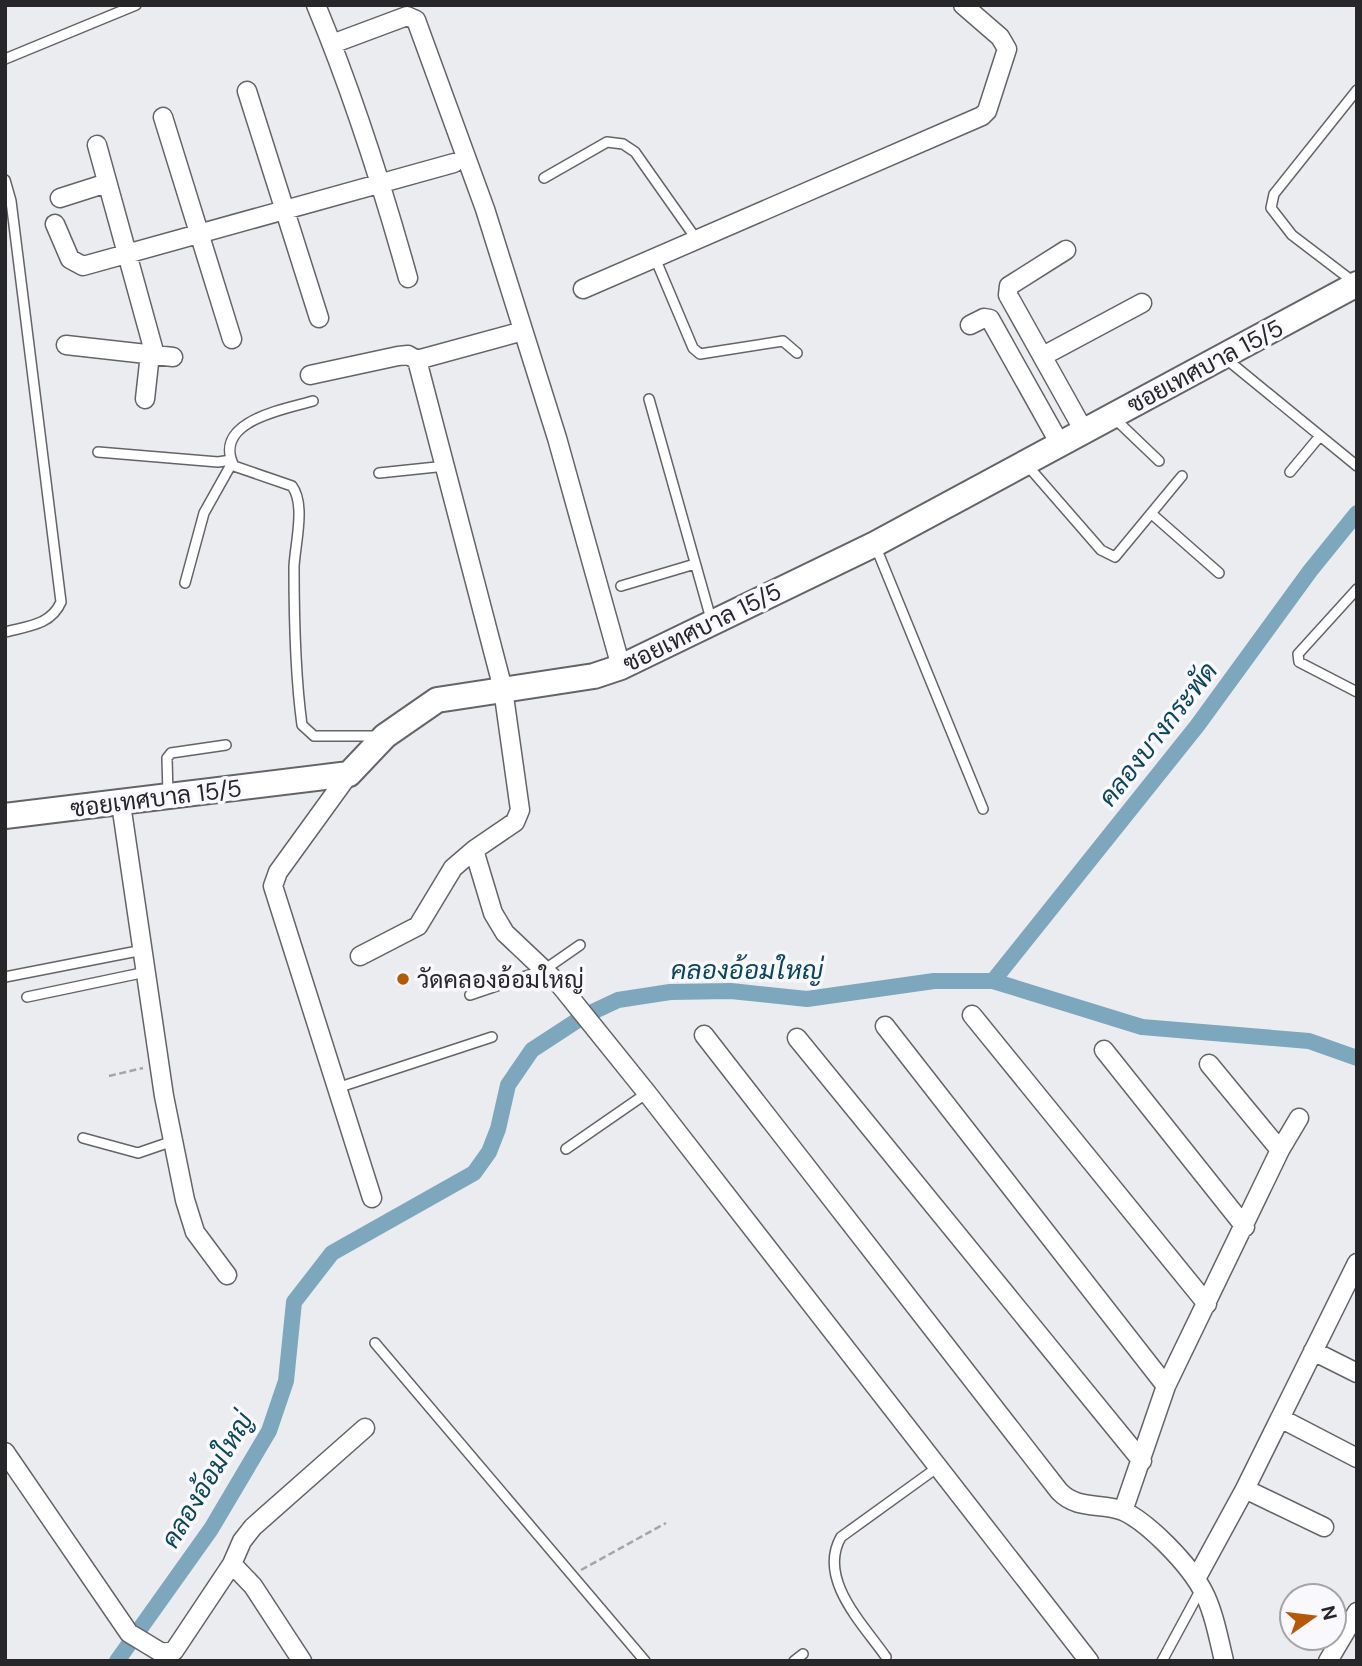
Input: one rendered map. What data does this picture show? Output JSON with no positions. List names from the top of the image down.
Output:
{
  "streets": {
    "street": ["ซอยเทศบาล 15/5"]
  },
  "water": ["คลองบางกระพัด", "คลองอ้อมใหญ่"],
  "places": ["วัดคลองอ้อมใหญ่"],
  "north": "right"
}
